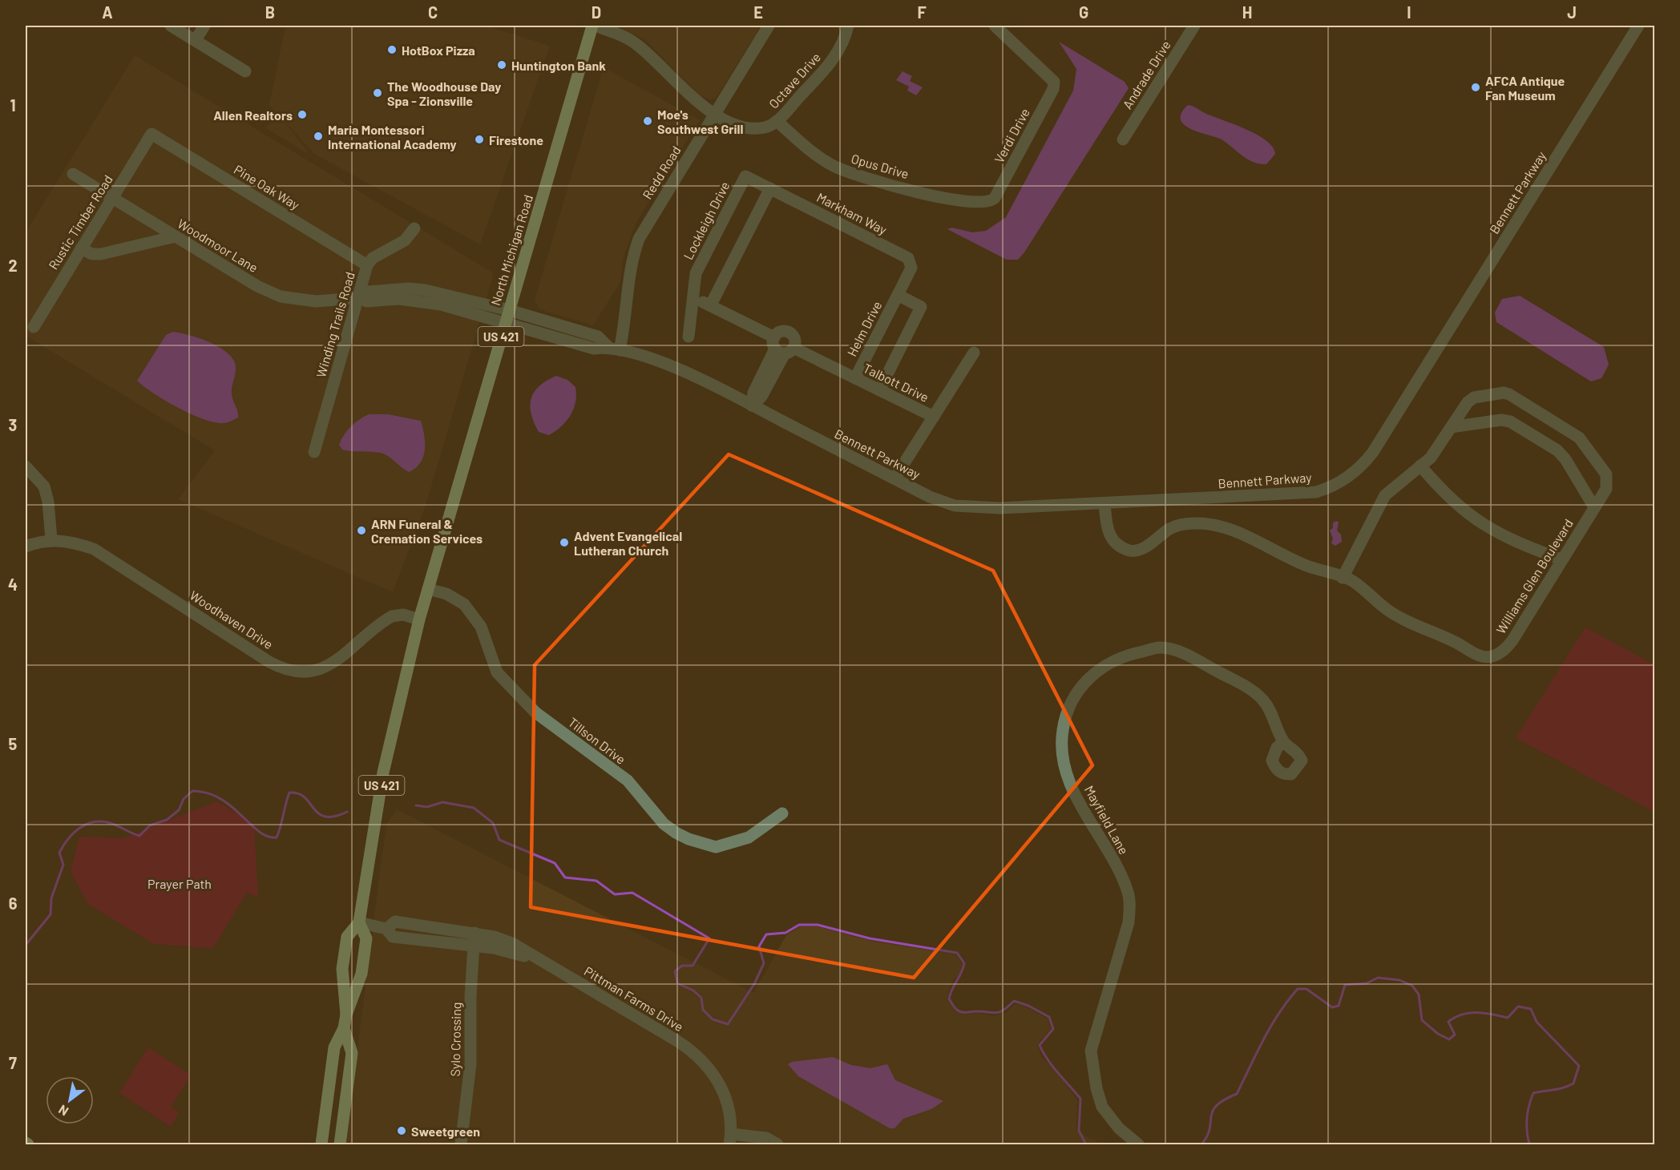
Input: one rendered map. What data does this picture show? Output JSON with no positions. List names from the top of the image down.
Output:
{
  "streets": {
    "main road": ["North Michigan Road", "US 421"],
    "street": [
      "Andrade Drive",
      "Octave Drive",
      "Verdi Drive",
      "Opus Drive",
      "Redd Road",
      "Pine Oak Way",
      "Bennett Parkway",
      "Markham Way",
      "Lockleigh Drive",
      "Rustic Timber Road",
      "Woodmoor Lane",
      "Winding Trails Road",
      "Helm Drive",
      "Talbott Drive",
      "Williams Glen Boulevard",
      "Woodhaven Drive",
      "Tillson Drive",
      "Mayfield Lane",
      "Pittman Farms Drive",
      "Sylo Crossing"
    ]
  },
  "crossings": [
    ["Octave Drive", "Opus Drive"],
    ["Octave Drive", "Redd Road"],
    ["Octave Drive", "North Michigan Road"],
    ["Verdi Drive", "Opus Drive"],
    ["Redd Road", "Bennett Parkway"],
    ["Pine Oak Way", "Rustic Timber Road"],
    ["Pine Oak Way", "Winding Trails Road"],
    ["Bennett Parkway", "Woodmoor Lane"],
    ["Bennett Parkway", "North Michigan Road"],
    ["Bennett Parkway", "Williams Glen Boulevard"],
    ["Markham Way", "Lockleigh Drive"],
    ["Markham Way", "Helm Drive"],
    ["Lockleigh Drive", "Talbott Drive"],
    ["Rustic Timber Road", "Woodmoor Lane"],
    ["Woodmoor Lane", "North Michigan Road"],
    ["Woodmoor Lane", "Winding Trails Road"],
    ["North Michigan Road", "US 421"],
    ["North Michigan Road", "Woodhaven Drive"],
    ["North Michigan Road", "Tillson Drive"],
    ["North Michigan Road", "Pittman Farms Drive"],
    ["Helm Drive", "Talbott Drive"],
    ["US 421", "Pittman Farms Drive"],
    ["Pittman Farms Drive", "Sylo Crossing"]
  ],
  "parks": ["Prayer Path"],
  "places": [
    "HotBox Pizza",
    "Huntington Bank",
    "AFCA Antique Fan Museum",
    "The Woodhouse Day Spa - Zionsville",
    "Allen Realtors",
    "Moe's Southwest Grill",
    "Maria Montessori International Academy",
    "Firestone",
    "ARN Funeral & Cremation Services",
    "Advent Evangelical Lutheran Church",
    "Sweetgreen"
  ],
  "north": "bottom left",
  "grid": {
    "columns": [
      "A",
      "B",
      "C",
      "D",
      "E",
      "F",
      "G",
      "H",
      "I",
      "J"
    ],
    "rows": [
      "1",
      "2",
      "3",
      "4",
      "5",
      "6",
      "7"
    ]
  }
}
